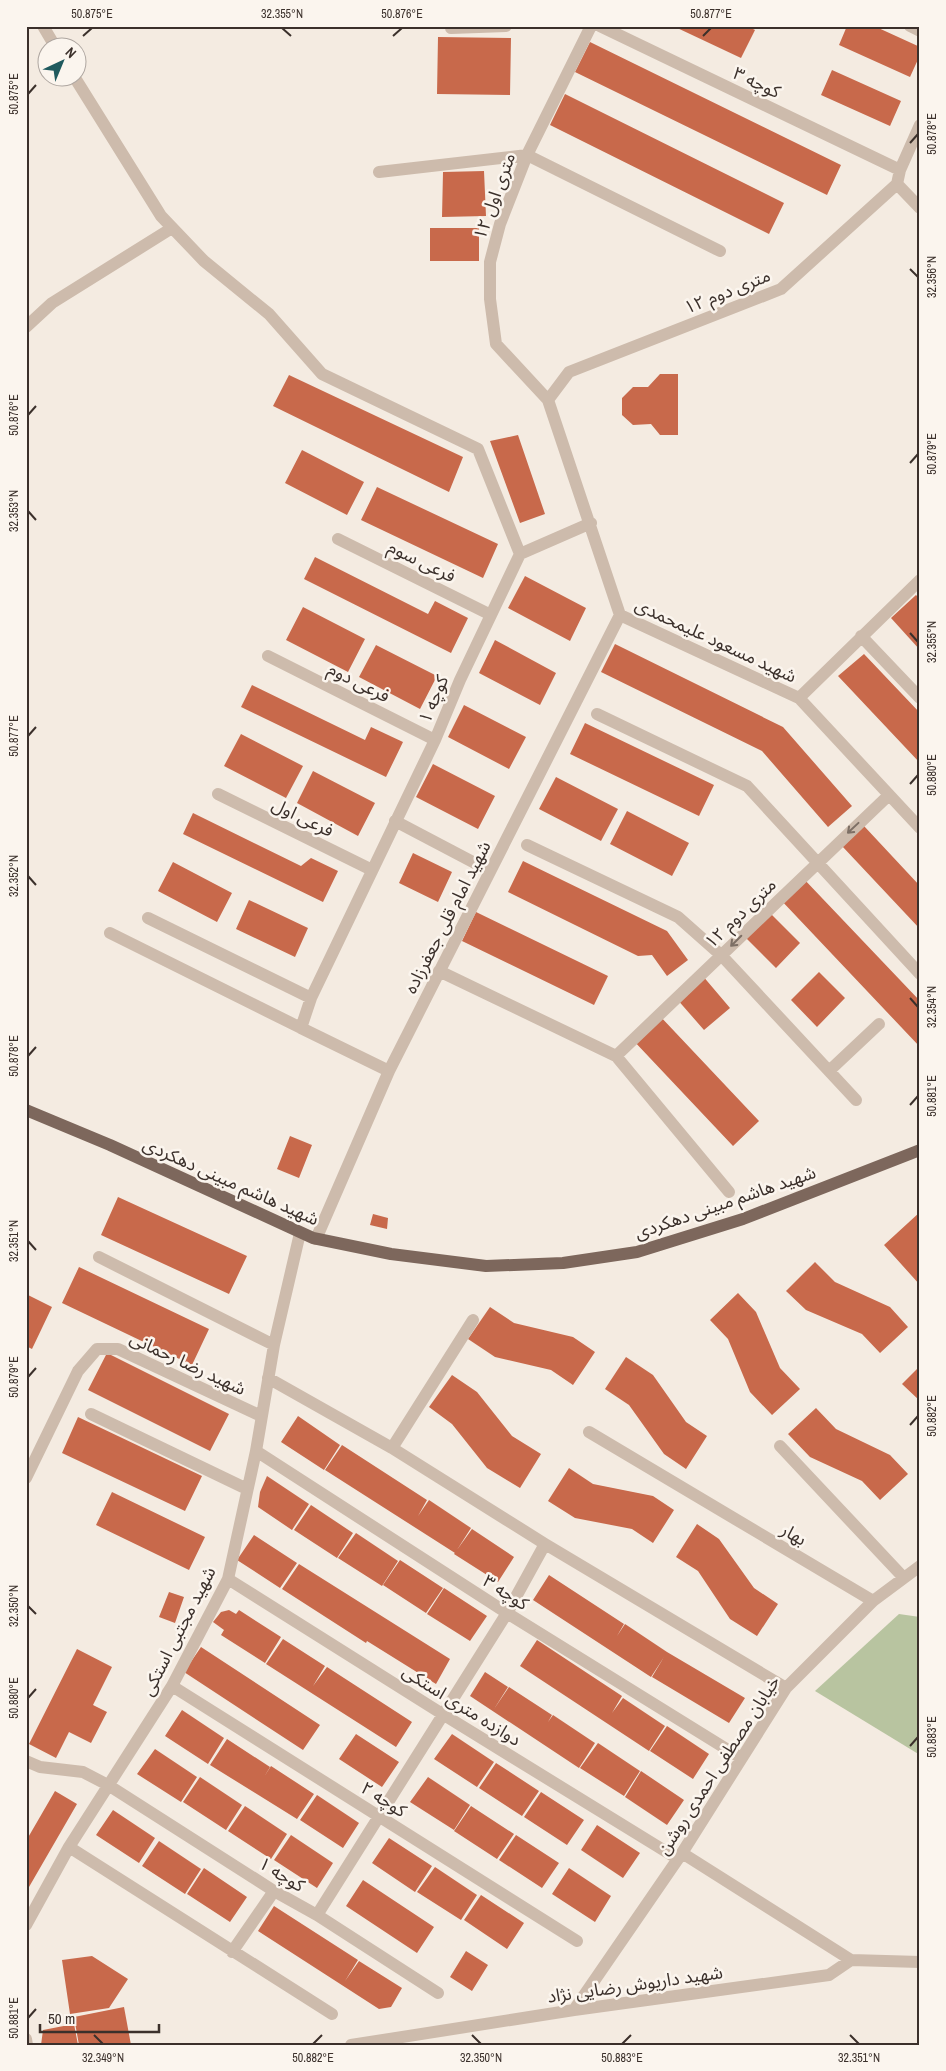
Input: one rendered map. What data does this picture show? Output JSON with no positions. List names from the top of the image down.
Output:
{
  "streets": {
    "main road": ["شهید هاشم مبینی دهکردی"],
    "street": [
      "کوچه ۳",
      "۱۲ متری اول",
      "۱۲ متری دوم",
      "فرعی سوم",
      "شهید مسعود علیمحمدی",
      "فرعی دوم",
      "کوچه ۱",
      "فرعی اول",
      "شهید امام قلی جعفرزاده",
      "شهید رضا رحمانی",
      "بهار",
      "شهید مجتبی استکی",
      "دوازده متری استکی",
      "خیابان مصطفی احمدی روشن",
      "کوچه ۲",
      "شهید داریوش رضایی نژاد"
    ]
  },
  "crossings": [
    ["کوچه ۳", "شهید مجتبی استکی"],
    ["کوچه ۳", "خیابان مصطفی احمدی روشن"],
    ["۱۲ متری اول", "۱۲ متری دوم"],
    ["۱۲ متری دوم", "شهید مسعود علیمحمدی"],
    ["فرعی سوم", "کوچه ۱"],
    ["شهید مسعود علیمحمدی", "شهید امام قلی جعفرزاده"],
    ["فرعی دوم", "کوچه ۱"],
    ["کوچه ۱", "فرعی اول"],
    ["کوچه ۱", "شهید مجتبی استکی"],
    ["شهید امام قلی جعفرزاده", "شهید هاشم مبینی دهکردی"],
    ["شهید هاشم مبینی دهکردی", "شهید مجتبی استکی"],
    ["شهید رضا رحمانی", "شهید مجتبی استکی"],
    ["بهار", "خیابان مصطفی احمدی روشن"],
    ["شهید مجتبی استکی", "دوازده متری استکی"],
    ["شهید مجتبی استکی", "کوچه ۲"],
    ["دوازده متری استکی", "خیابان مصطفی احمدی روشن"],
    ["دوازده متری استکی", "شهید داریوش رضایی نژاد"],
    ["خیابان مصطفی احمدی روشن", "شهید داریوش رضایی نژاد"]
  ],
  "scale_bar": "50 m",
  "north": "top right",
  "coordinates": [
    "50.875°E",
    "32.355°N",
    "50.876°E",
    "50.877°E",
    "50.878°E",
    "32.356°N",
    "50.879°E",
    "32.353°N",
    "50.880°E",
    "32.352°N",
    "32.354°N",
    "50.881°E",
    "32.351°N",
    "50.882°E",
    "32.350°N",
    "50.883°E",
    "32.349°N"
  ]
}
